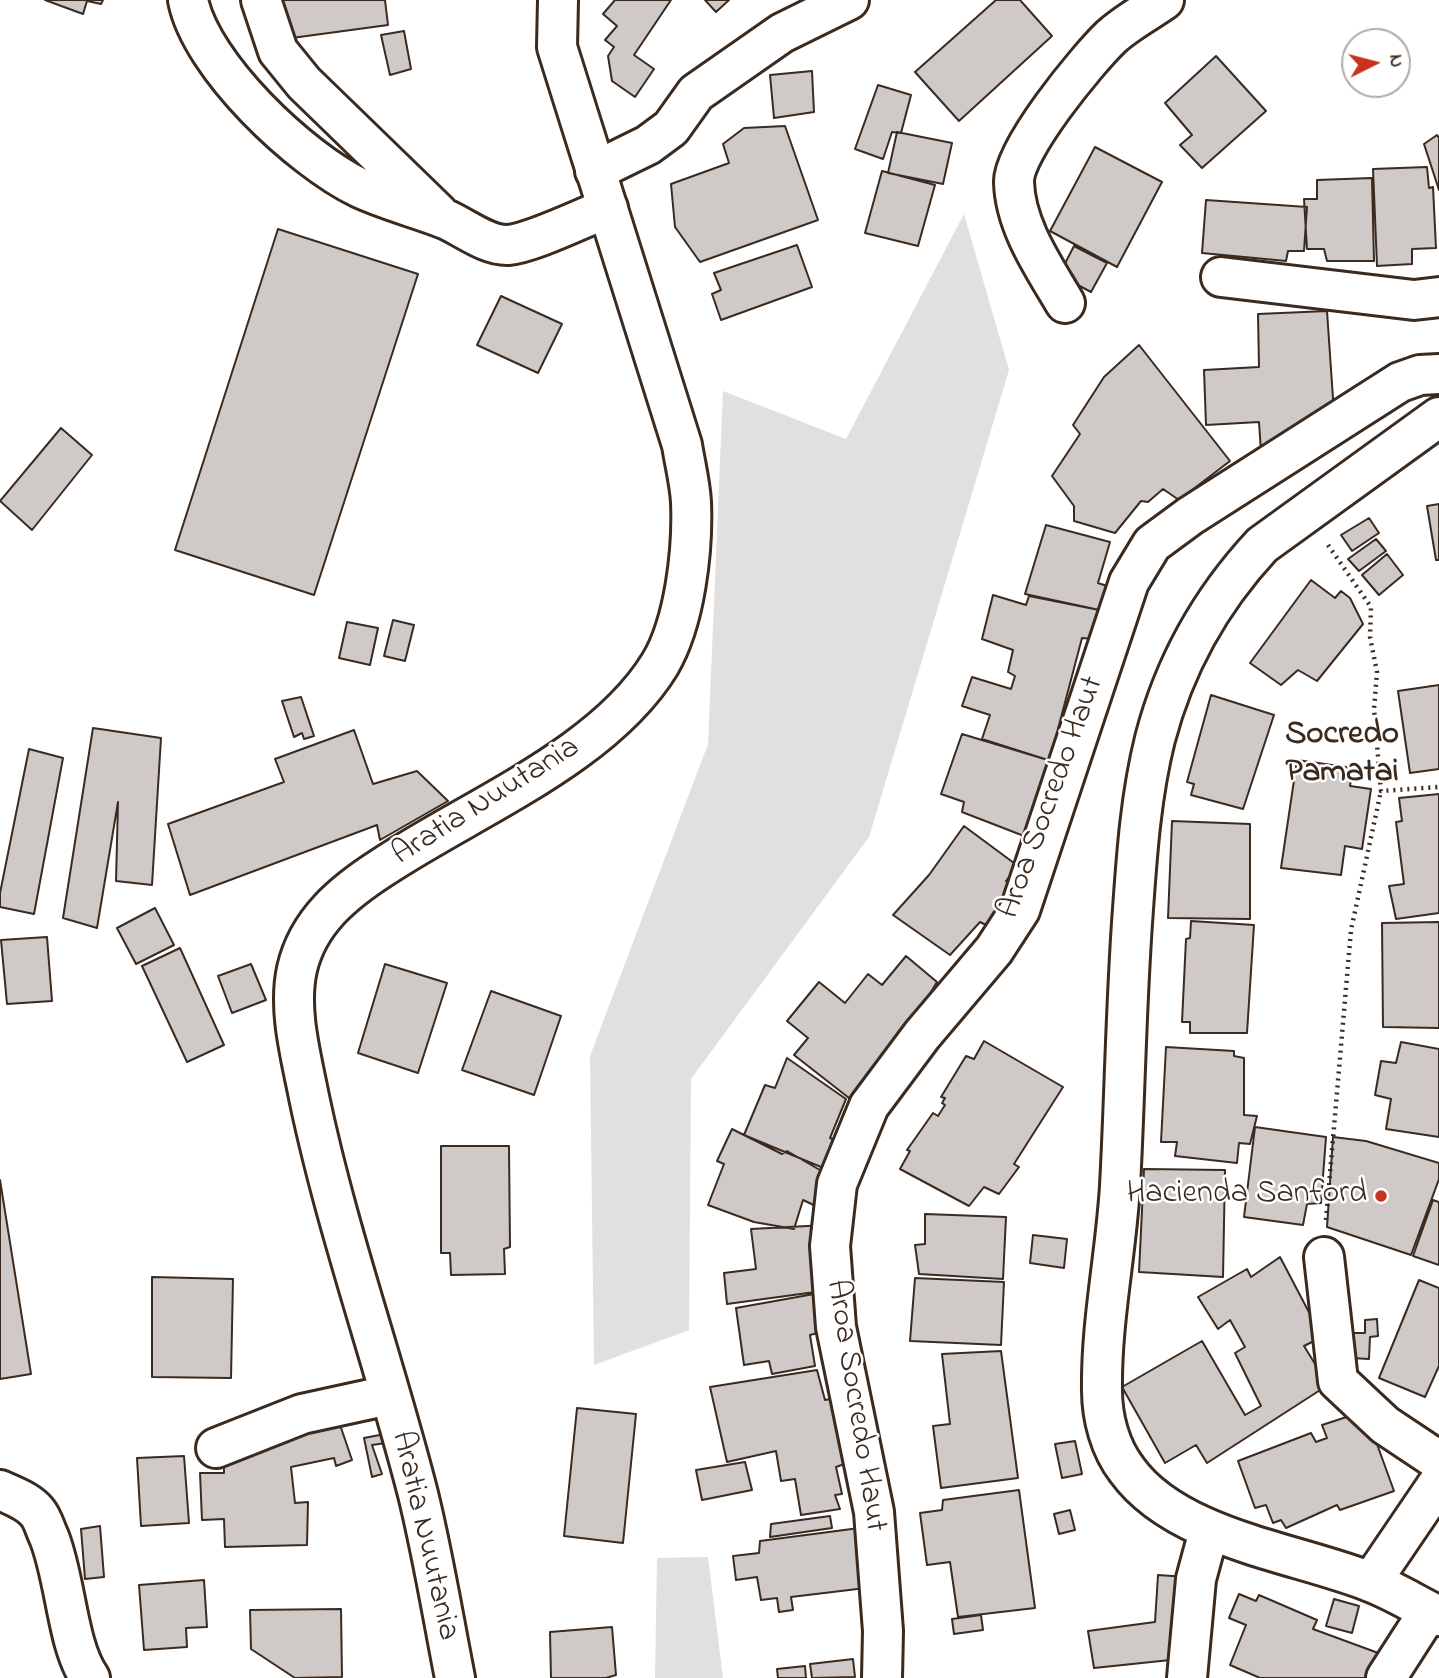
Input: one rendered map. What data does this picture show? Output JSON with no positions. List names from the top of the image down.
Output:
{
  "streets": {
    "street": ["Aroa Socredo Haut", "Aratia Nuutania"]
  },
  "districts": ["Socredo Pamatai"],
  "places": ["Hacienda Sanford"],
  "north": "right"
}
